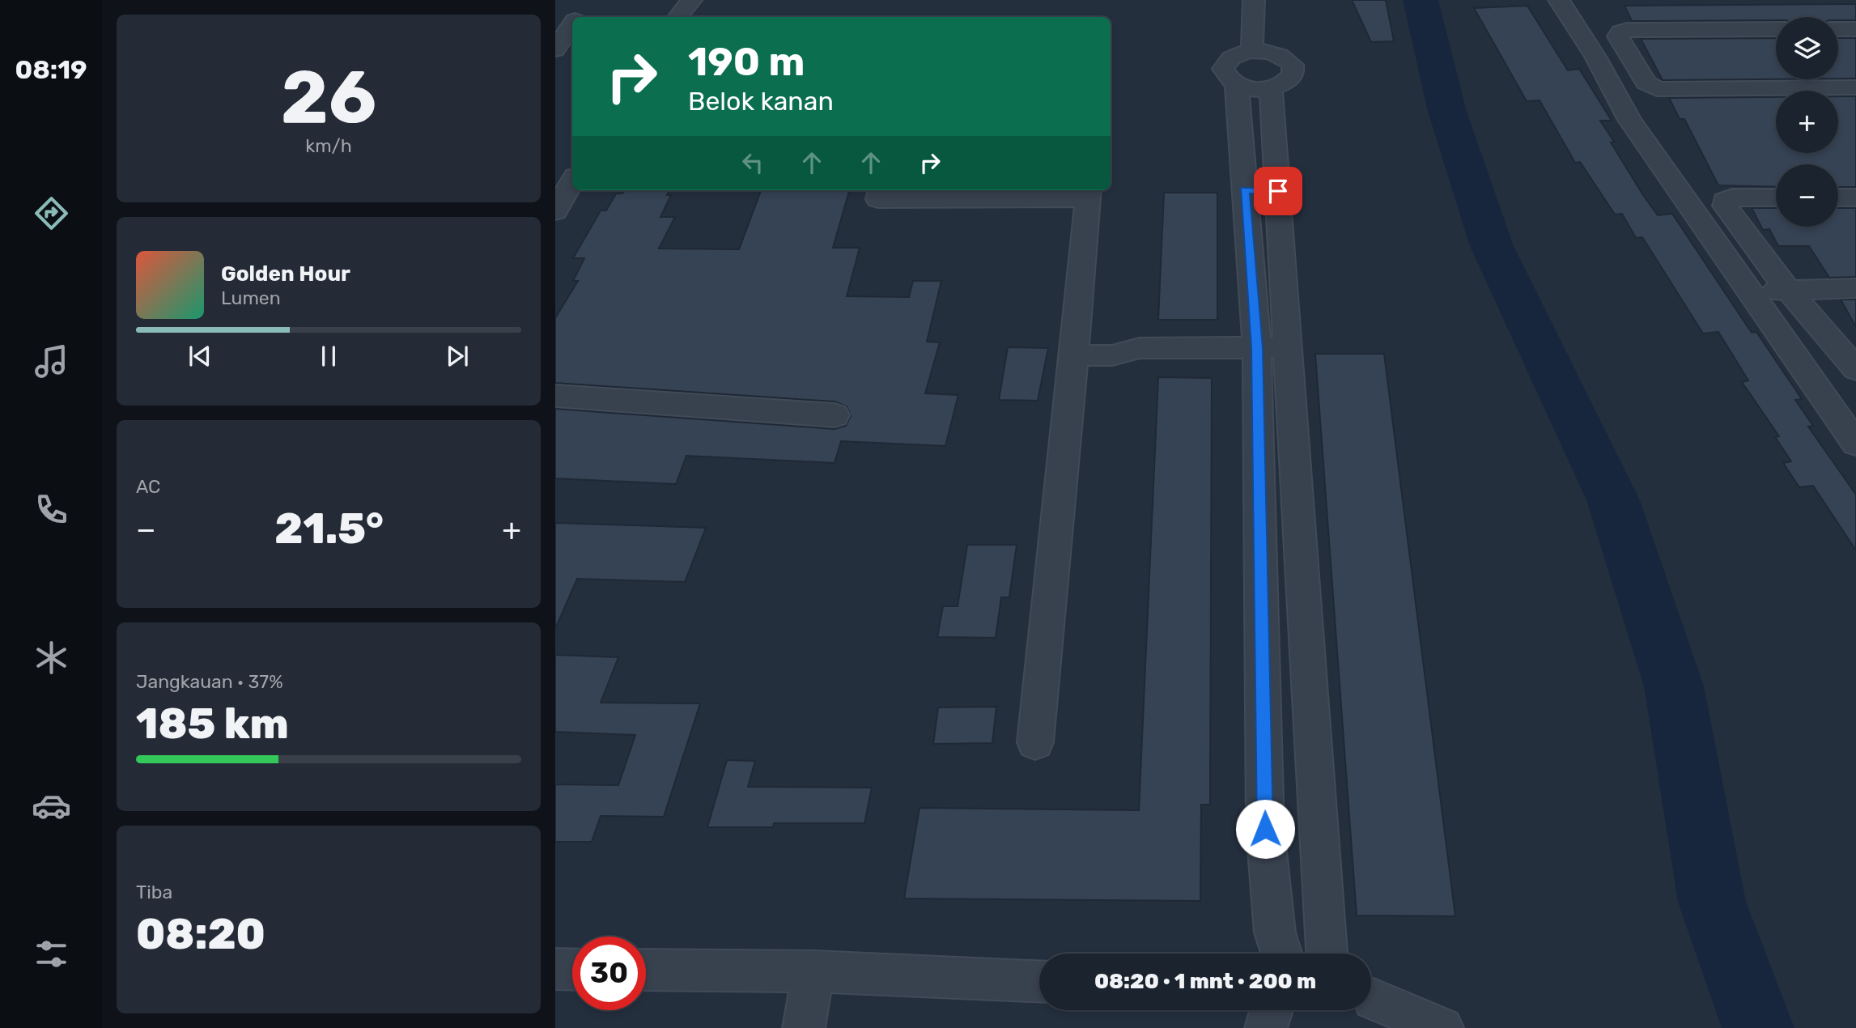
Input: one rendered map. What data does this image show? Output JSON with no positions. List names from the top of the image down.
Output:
{
  "page": {
    "tabs": "08:19",
    "tile": [
      ["26", "km/h"],
      "AC",
      ["Jangkauan · 37%", "185 km"],
      ["Tiba", "08:20"]
    ],
    "map_buttons": ["+", "−"],
    "turn": ["190 m", "Belok kanan"],
    "song": ["Golden Hour", "Lumen"],
    "heat": ["−", "21.5°", "+"],
    "limit": "30",
    "trip": "08:20 · 1 mnt · 200 m"
  }
}
